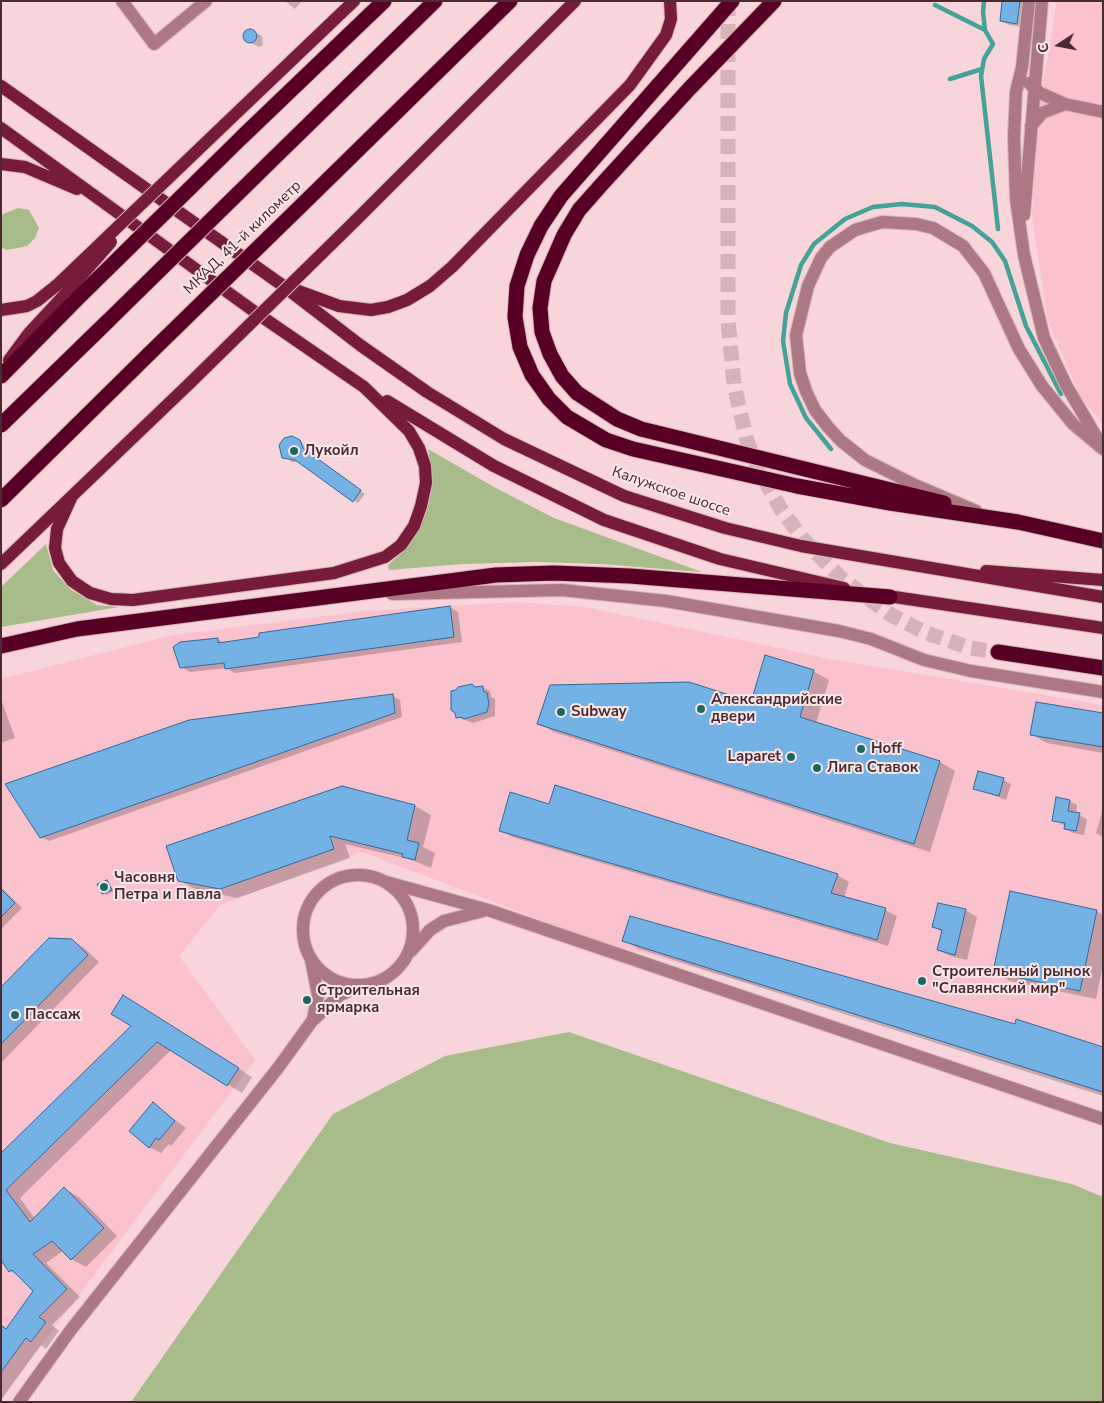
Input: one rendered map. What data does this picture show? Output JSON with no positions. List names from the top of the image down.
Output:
{
  "streets": {
    "highway": ["МКАД, 41-й километр"],
    "main road": ["Калужское шоссе"]
  },
  "places": [
    "Лукойл",
    "Александрийские двери",
    "Subway",
    "Hoff",
    "Laparet",
    "Лига Ставок",
    "Часовня Петра и Павла",
    "Строительный рынок \"Славянский мир\"",
    "Строительная ярмарка",
    "Пассаж"
  ],
  "north": "left"
}
